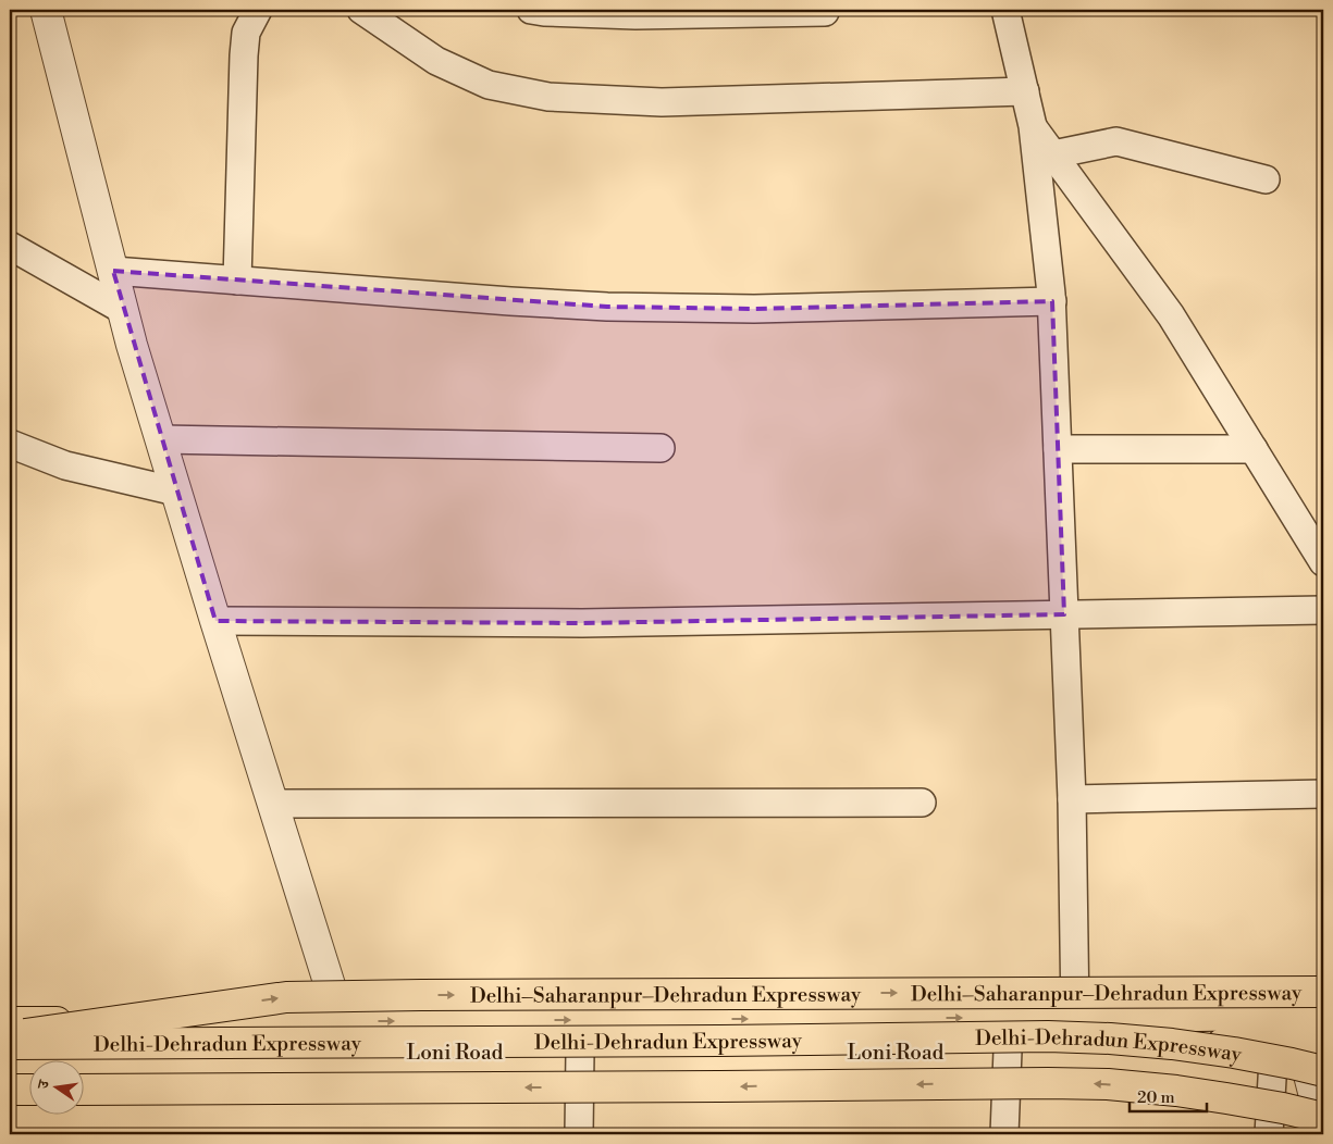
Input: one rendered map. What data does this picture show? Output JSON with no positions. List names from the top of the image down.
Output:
{
  "streets": {
    "highway": ["Delhi–Saharanpur–Dehradun Expressway", "Delhi-Dehradun Expressway", "Loni Road"]
  },
  "one_way": ["Delhi–Saharanpur–Dehradun Expressway"],
  "scale_bar": "20 m",
  "north": "left"
}
